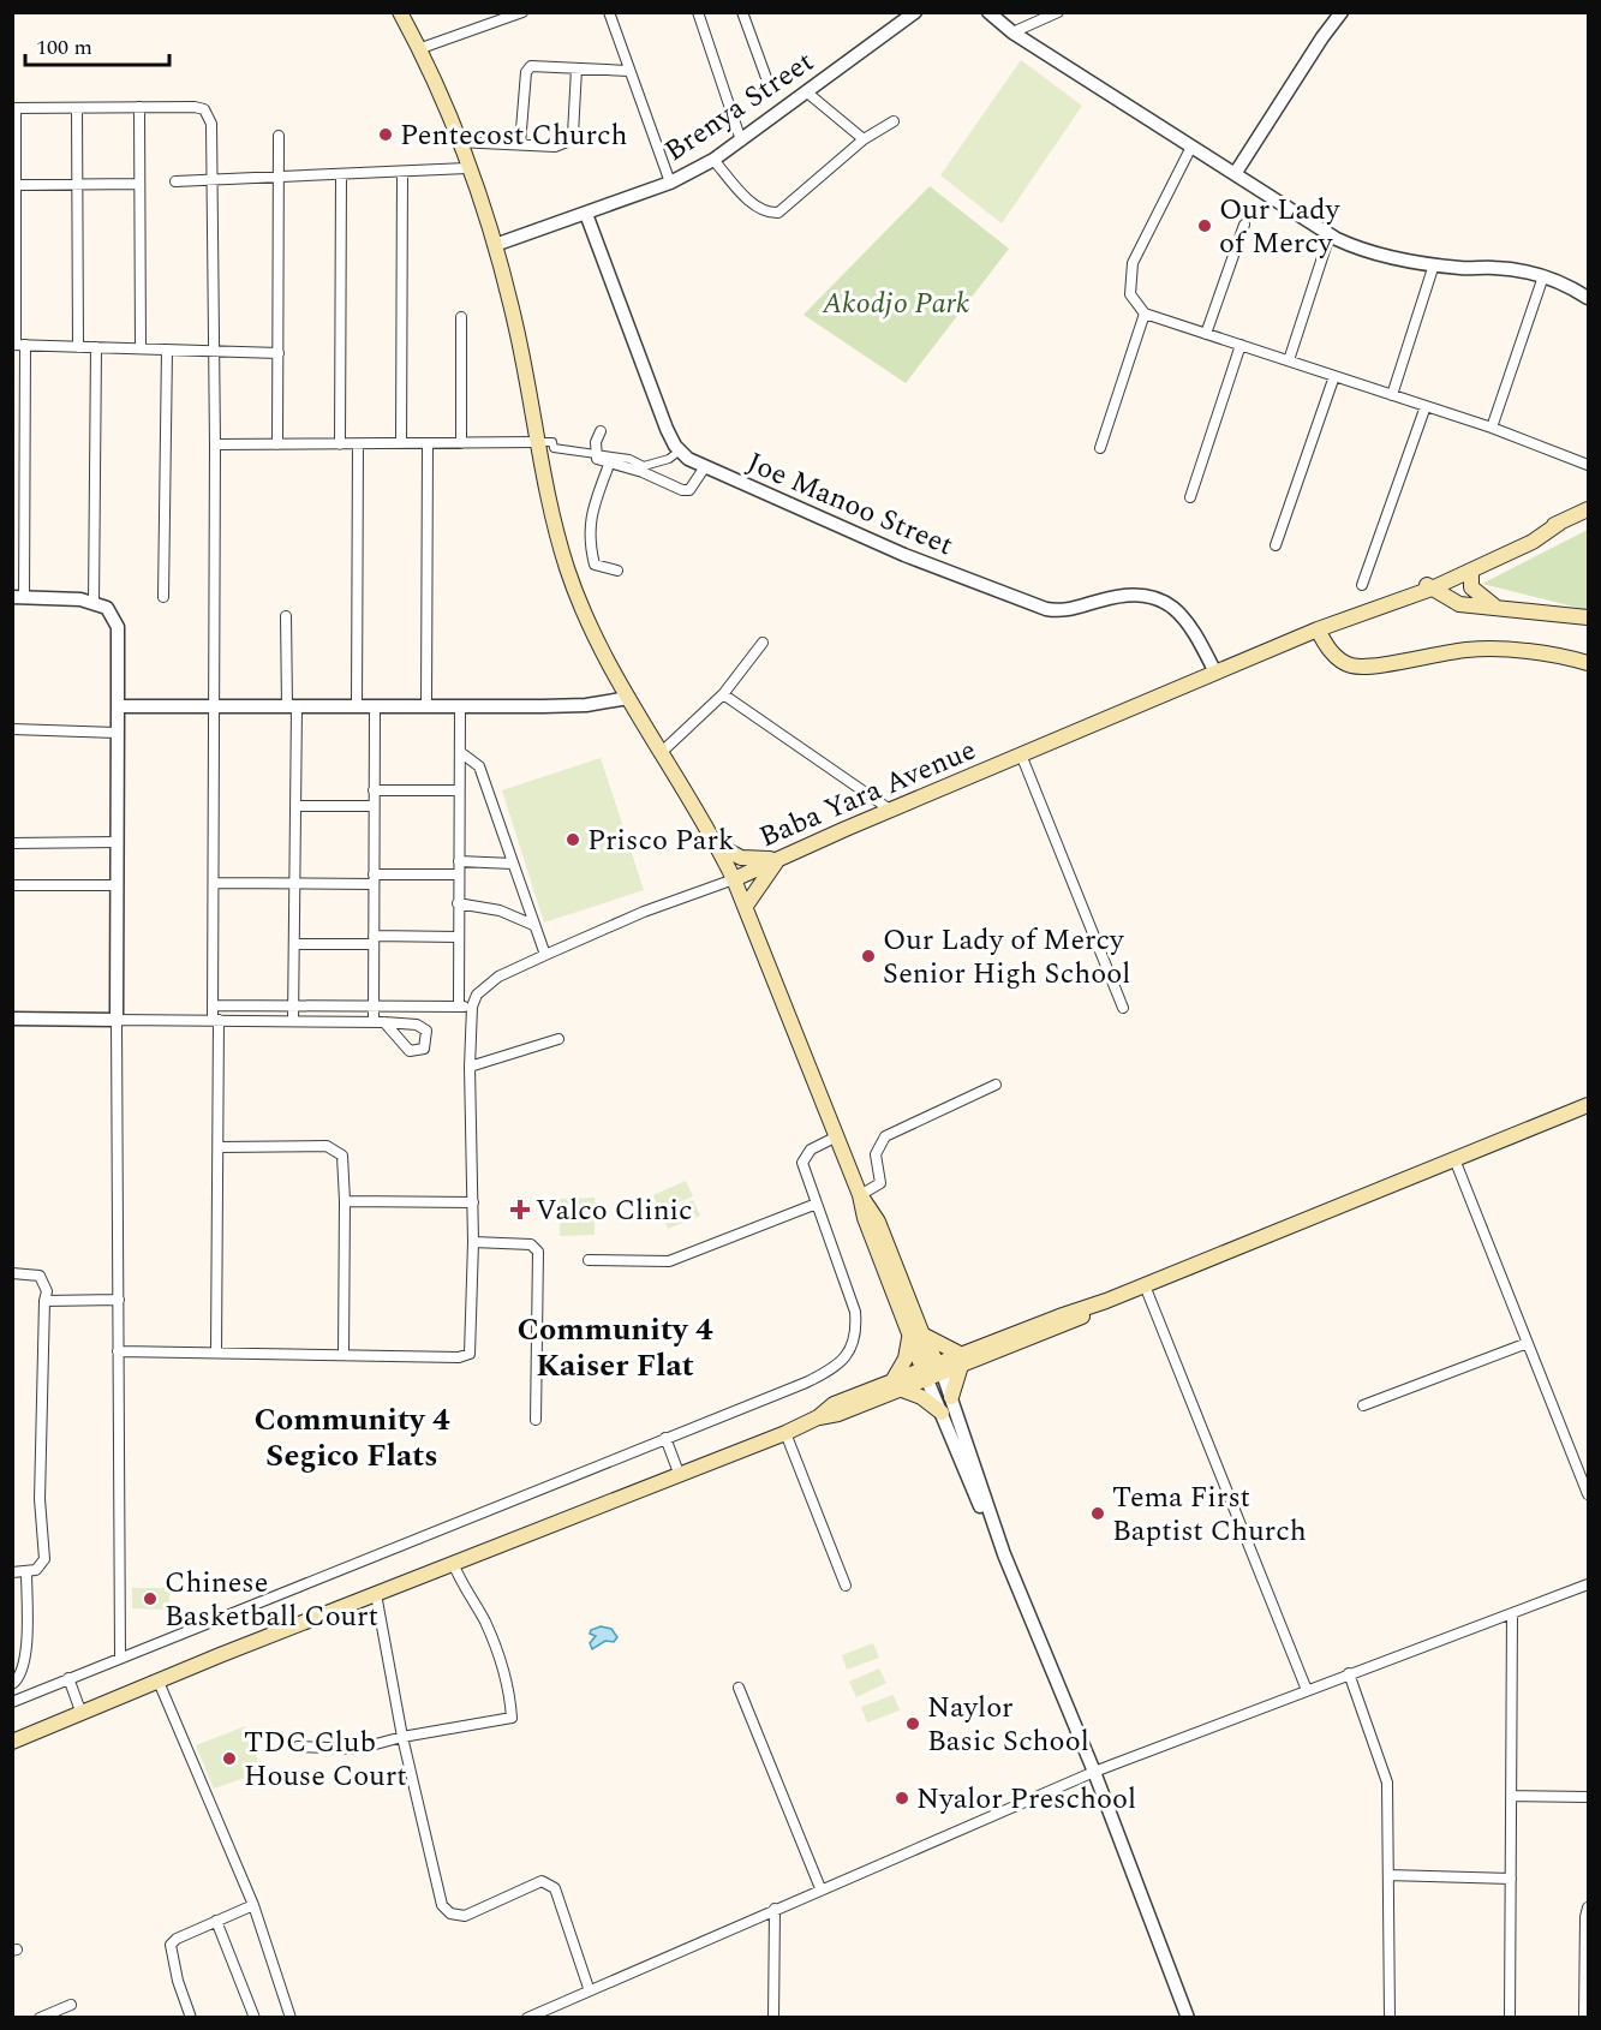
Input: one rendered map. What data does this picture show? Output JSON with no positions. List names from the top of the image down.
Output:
{
  "streets": {
    "main road": ["Baba Yara Avenue"],
    "street": ["Brenya Street", "Joe Manoo Street"]
  },
  "crossings": [
    ["Brenya Street", "Joe Manoo Street"],
    ["Joe Manoo Street", "Baba Yara Avenue"]
  ],
  "districts": ["Community 4 Kaiser Flat", "Community 4 Segico Flats"],
  "parks": ["Akodjo Park"],
  "places": {
    "other": [
      "Pentecost Church",
      "Our Lady of Mercy",
      "Prisco Park",
      "Our Lady of Mercy Senior High School",
      "Tema First Baptist Church",
      "Chinese Basketball Court",
      "Naylor Basic School",
      "TDC Club House Court",
      "Nyalor Preschool"
    ],
    "health": ["Valco Clinic"]
  },
  "scale_bar": "100 m"
}
